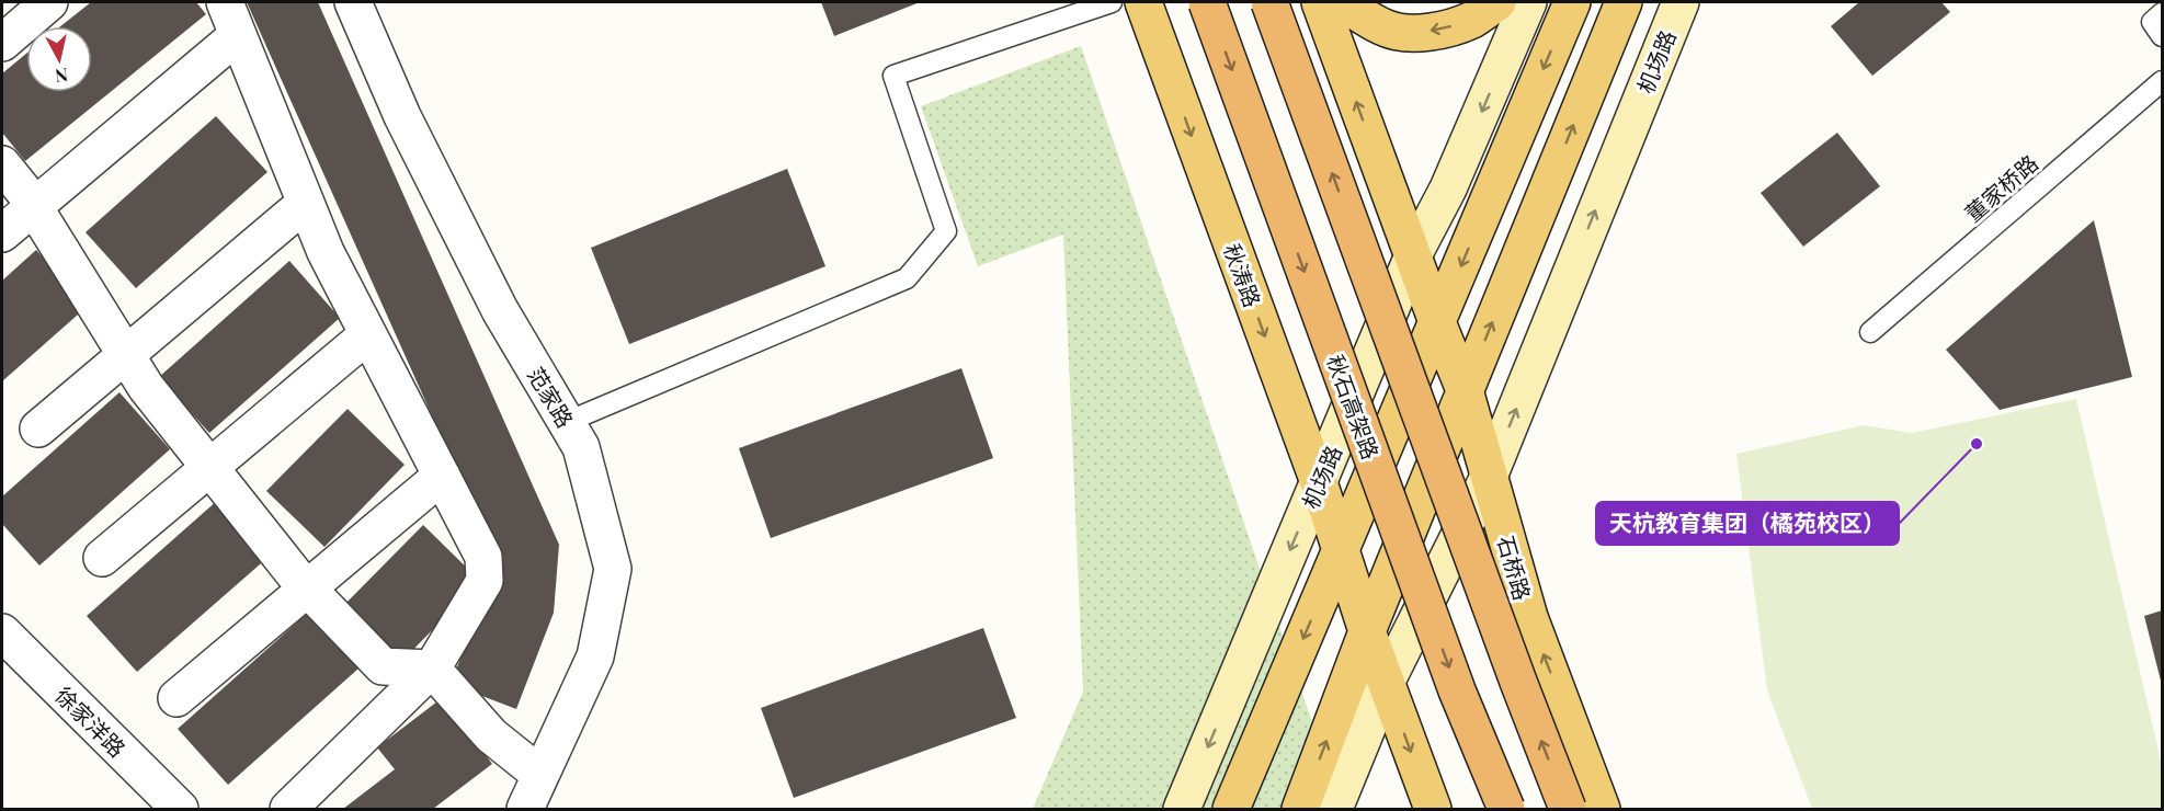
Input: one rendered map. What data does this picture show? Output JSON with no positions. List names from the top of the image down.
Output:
{
  "streets": {
    "highway": ["秋石高架路"],
    "main road": ["机场路", "秋涛路", "石桥路"],
    "street": ["范家路", "徐家洋路"],
    "lane": ["董家桥路"]
  },
  "crossings": [
    ["机场路", "秋涛路"],
    ["机场路", "石桥路"]
  ],
  "places": ["天杭教育集团（橘苑校区）"],
  "north": "bottom"
}
